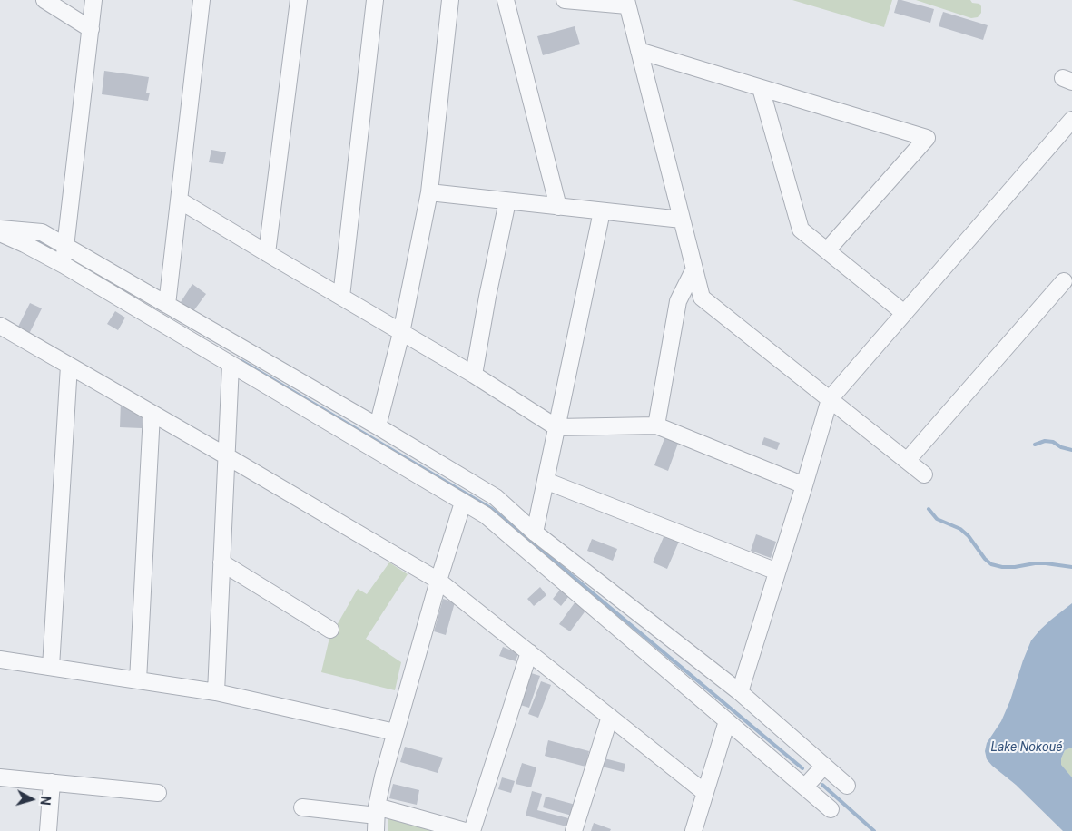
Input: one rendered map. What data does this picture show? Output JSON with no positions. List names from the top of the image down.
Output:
{
  "water": ["Lake Nokoué"],
  "north": "right"
}
